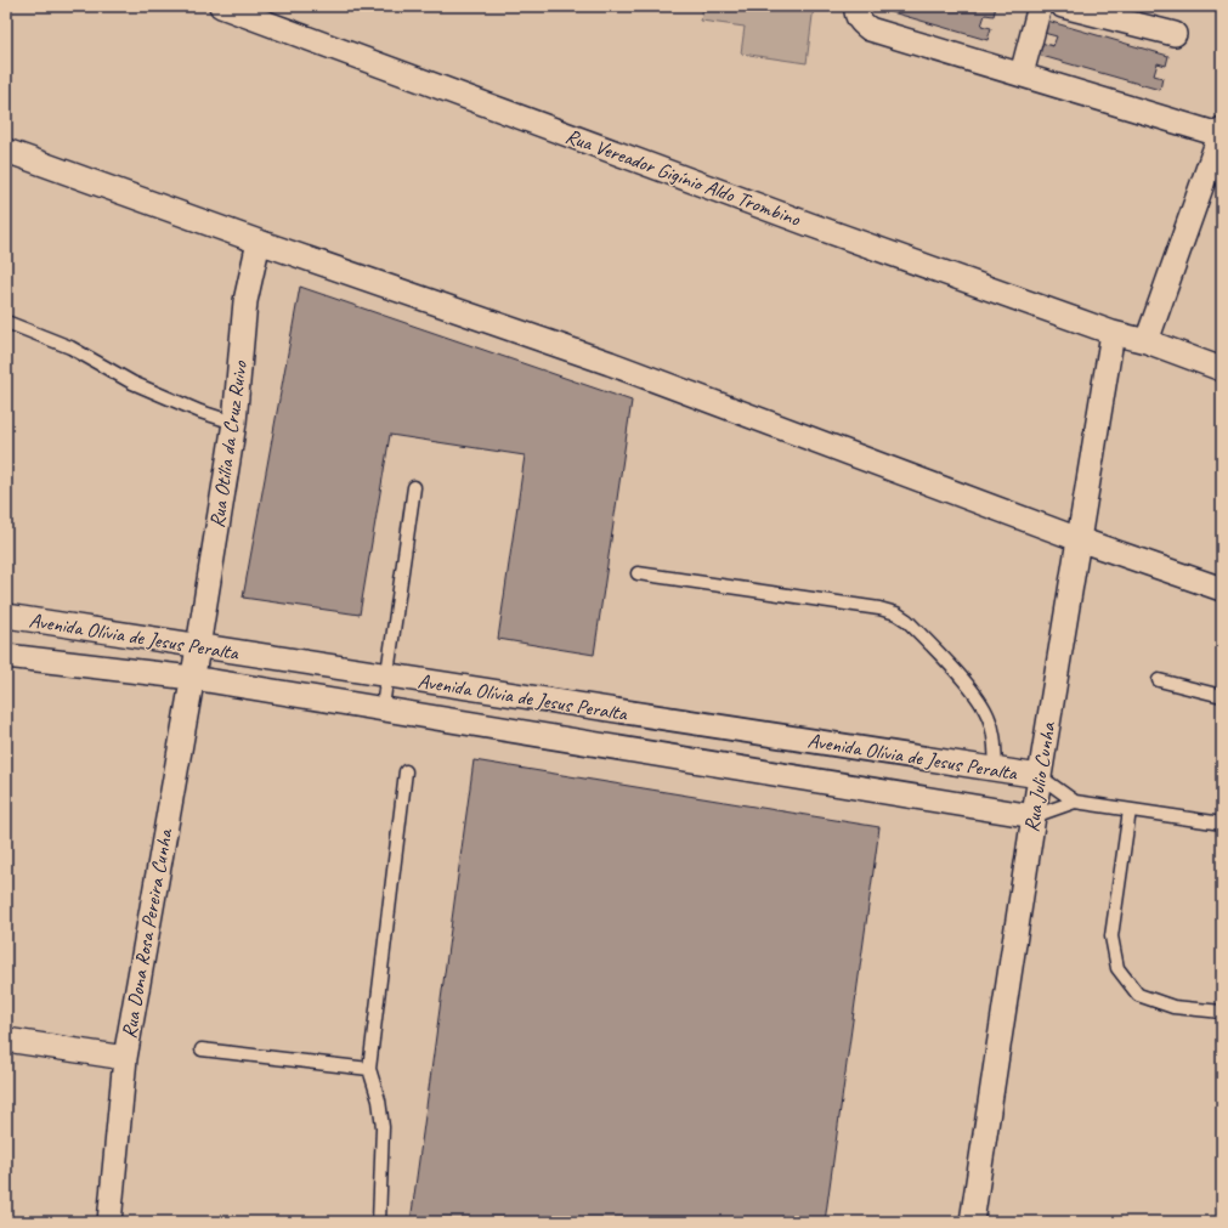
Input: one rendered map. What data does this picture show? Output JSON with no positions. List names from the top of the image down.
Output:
{
  "streets": {
    "street": [
      "Rua Vereador Gigínio Aldo Trombino",
      "Rua Otília da Cruz Ruivo",
      "Avenida Olívia de Jesus Peralta",
      "Rua Julio Cunha",
      "Rua Dona Rosa Pereira Cunha"
    ]
  },
  "crossings": [
    ["Rua Vereador Gigínio Aldo Trombino", "Rua Julio Cunha"],
    ["Rua Otília da Cruz Ruivo", "Avenida Olívia de Jesus Peralta"],
    ["Rua Otília da Cruz Ruivo", "Rua Dona Rosa Pereira Cunha"],
    ["Avenida Olívia de Jesus Peralta", "Rua Julio Cunha"],
    ["Avenida Olívia de Jesus Peralta", "Rua Dona Rosa Pereira Cunha"]
  ]
}
